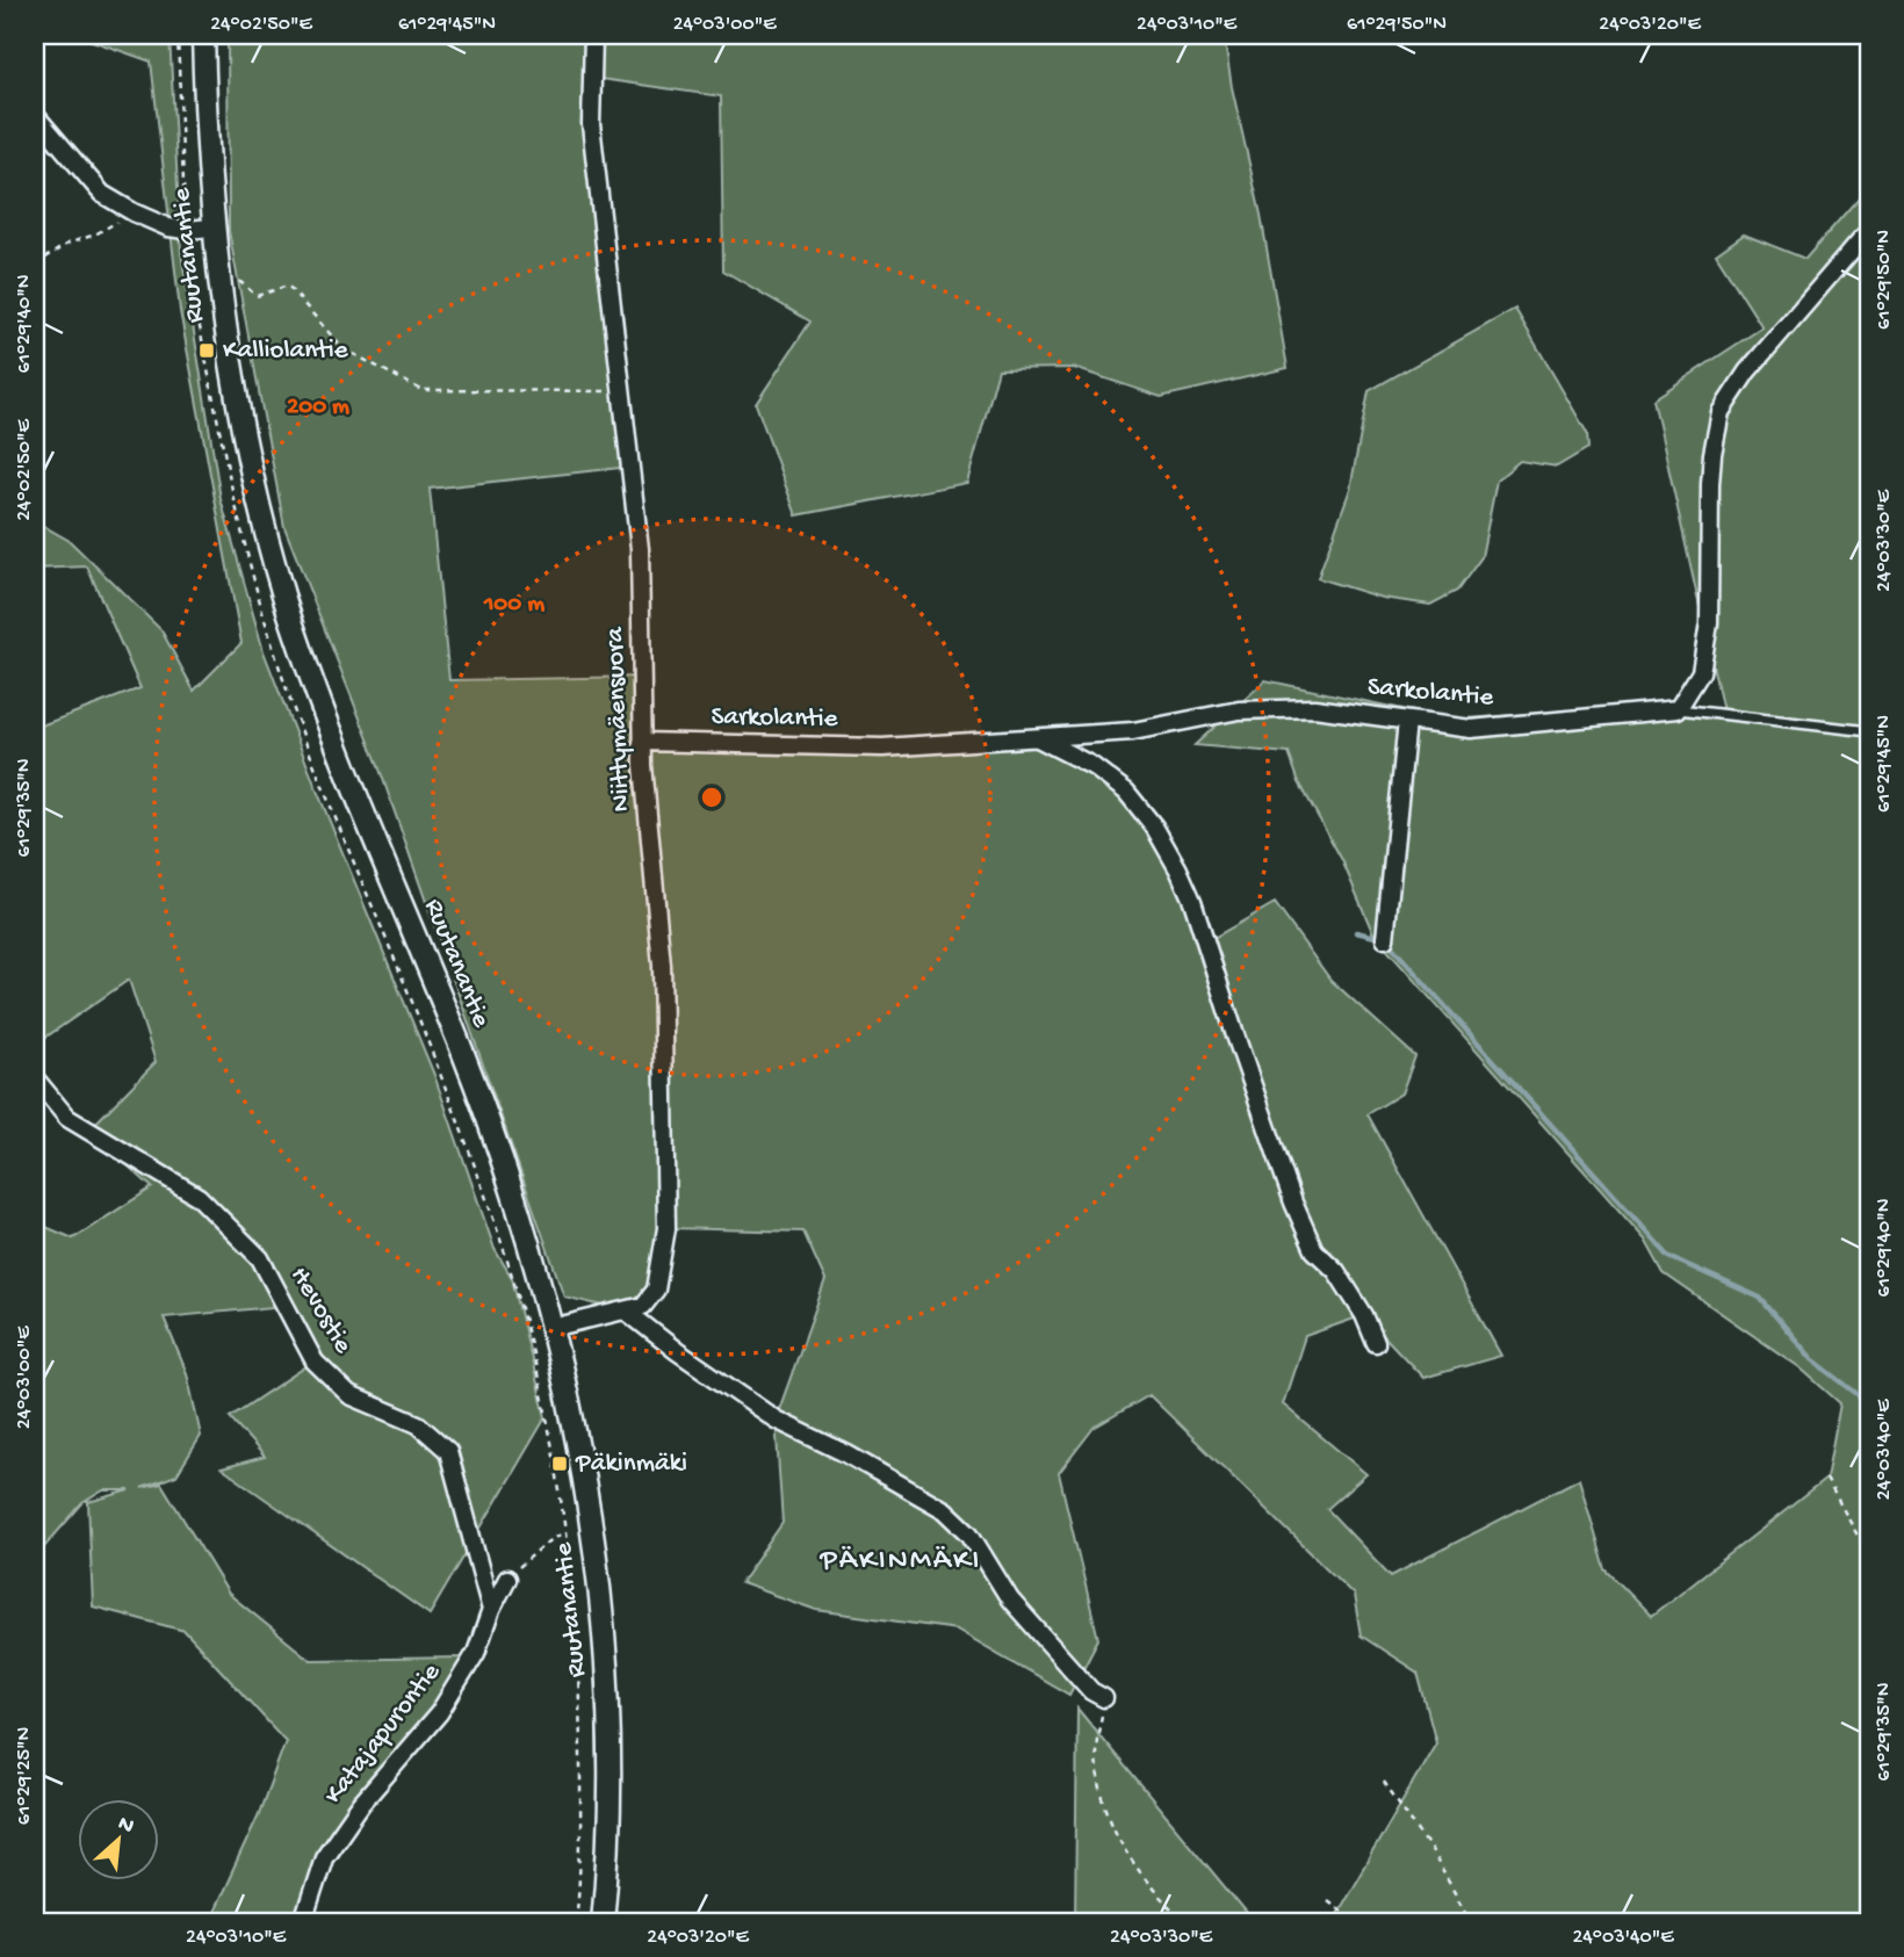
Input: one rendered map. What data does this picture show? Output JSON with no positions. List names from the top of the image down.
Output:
{
  "streets": {
    "street": [
      "Ruutanantie",
      "Sarkolantie",
      "Niittymäensuora",
      "Hevostie",
      "Katajapurontie"
    ]
  },
  "crossings": [
    ["Ruutanantie", "Niittymäensuora"],
    ["Sarkolantie", "Niittymäensuora"],
    ["Hevostie", "Katajapurontie"]
  ],
  "districts": ["PÄKINMÄKI"],
  "places": {
    "transit": ["Kalliolantie", "Päkinmäki"]
  },
  "north": "top right",
  "coordinates": [
    "24°02'50\"E",
    "61°29'45\"N",
    "24°03'00\"E",
    "24°03'10\"E",
    "61°29'50\"N",
    "24°03'20\"E",
    "61°29'40\"N",
    "24°03'30\"E",
    "61°29'35\"N",
    "24°03'40\"E",
    "61°29'25\"N"
  ],
  "rings": ["200 m", "100 m"]
}
